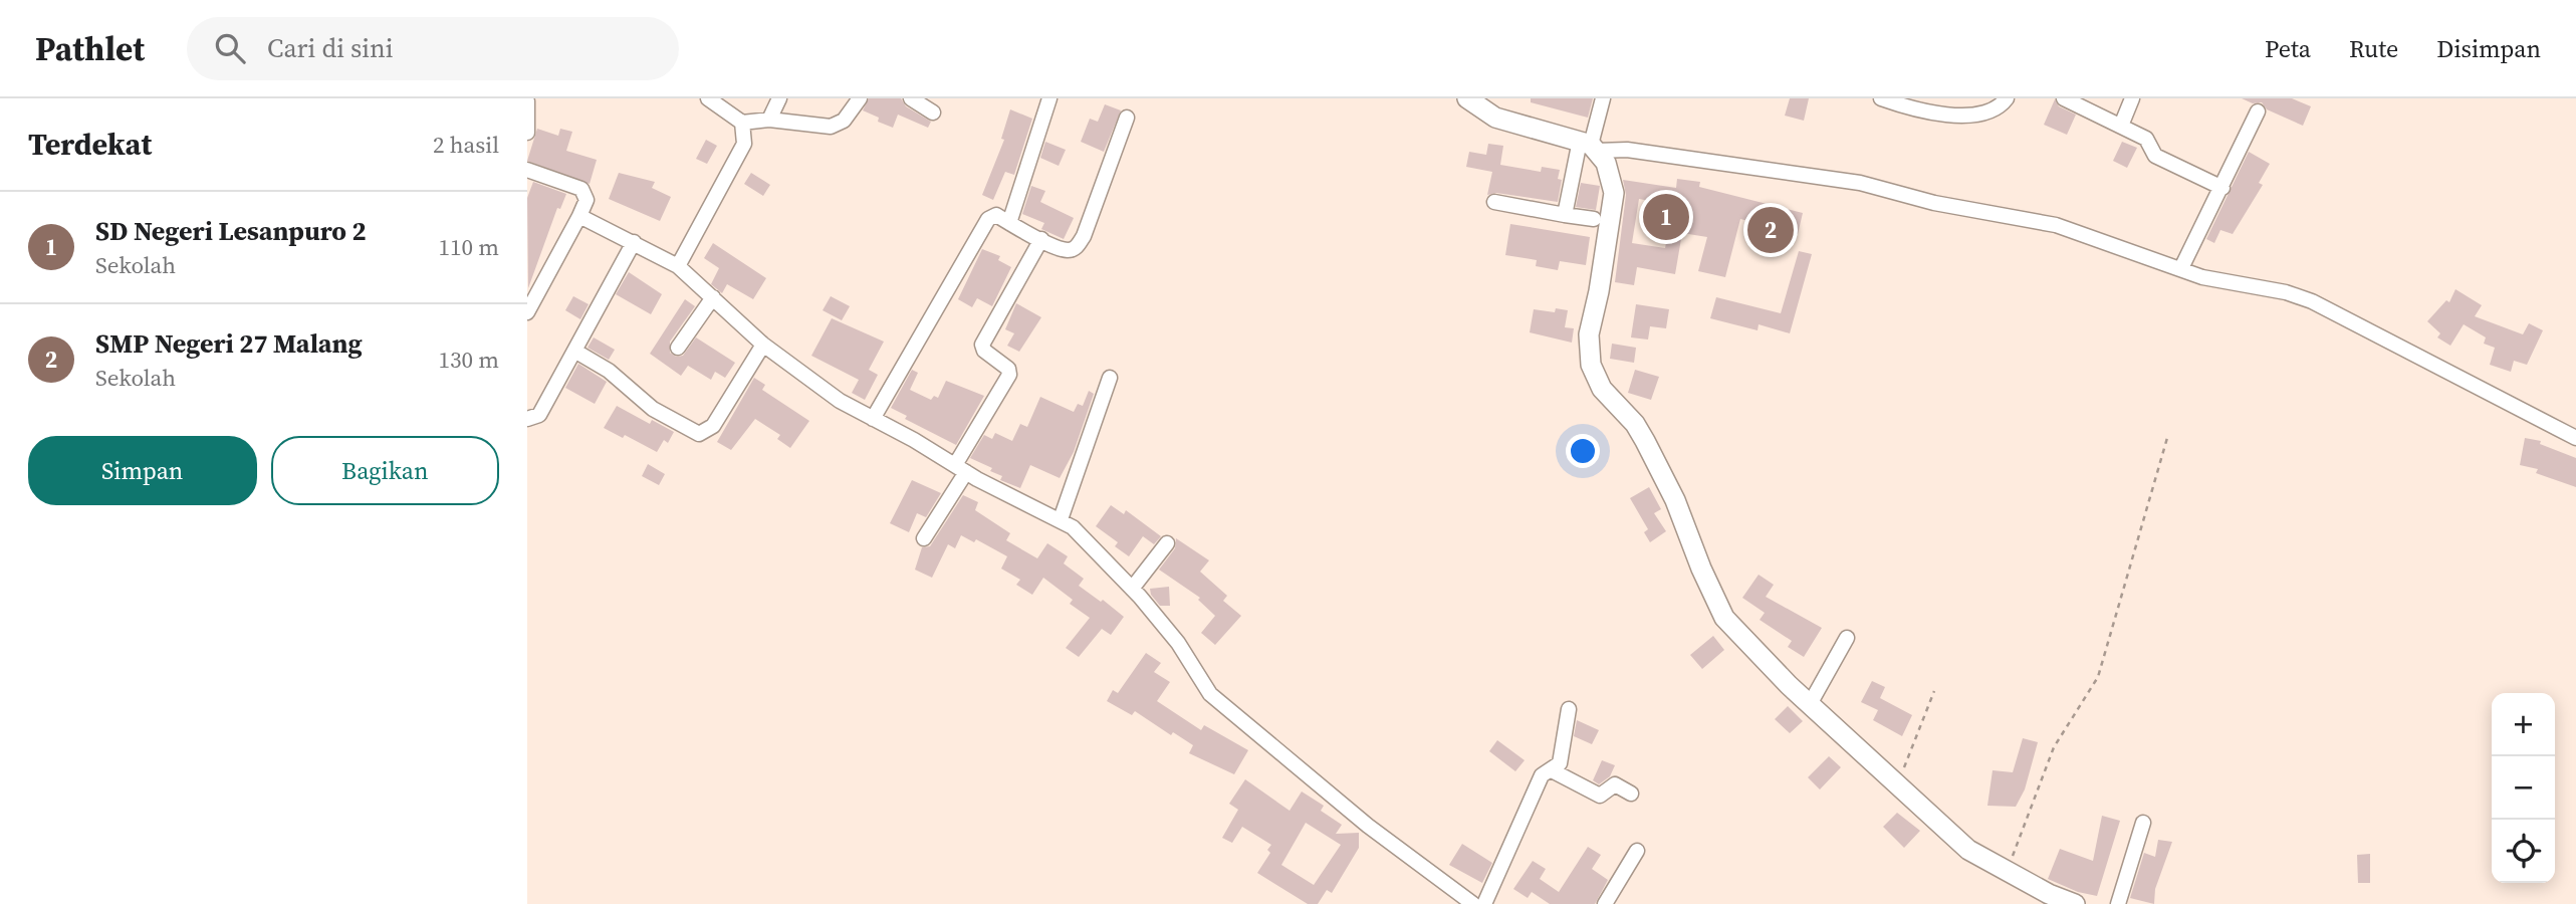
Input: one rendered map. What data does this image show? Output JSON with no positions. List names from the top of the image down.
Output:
{
  "page": {
    "header": "Pathlet",
    "search": "Cari di sini",
    "nav": ["Peta", "Rute", "Disimpan"],
    "heading": ["Terdekat", "2 hasil"],
    "list": [
      {
        "mark": "1",
        "name": "SD Negeri Lesanpuro 2",
        "note": "Sekolah",
        "value": "110 m"
      },
      {
        "mark": "2",
        "name": "SMP Negeri 27 Malang",
        "note": "Sekolah",
        "value": "130 m"
      }
    ],
    "pins": ["1", "2"],
    "buttons": ["Simpan", "Bagikan"],
    "map_buttons": ["+", "−"]
  }
}
